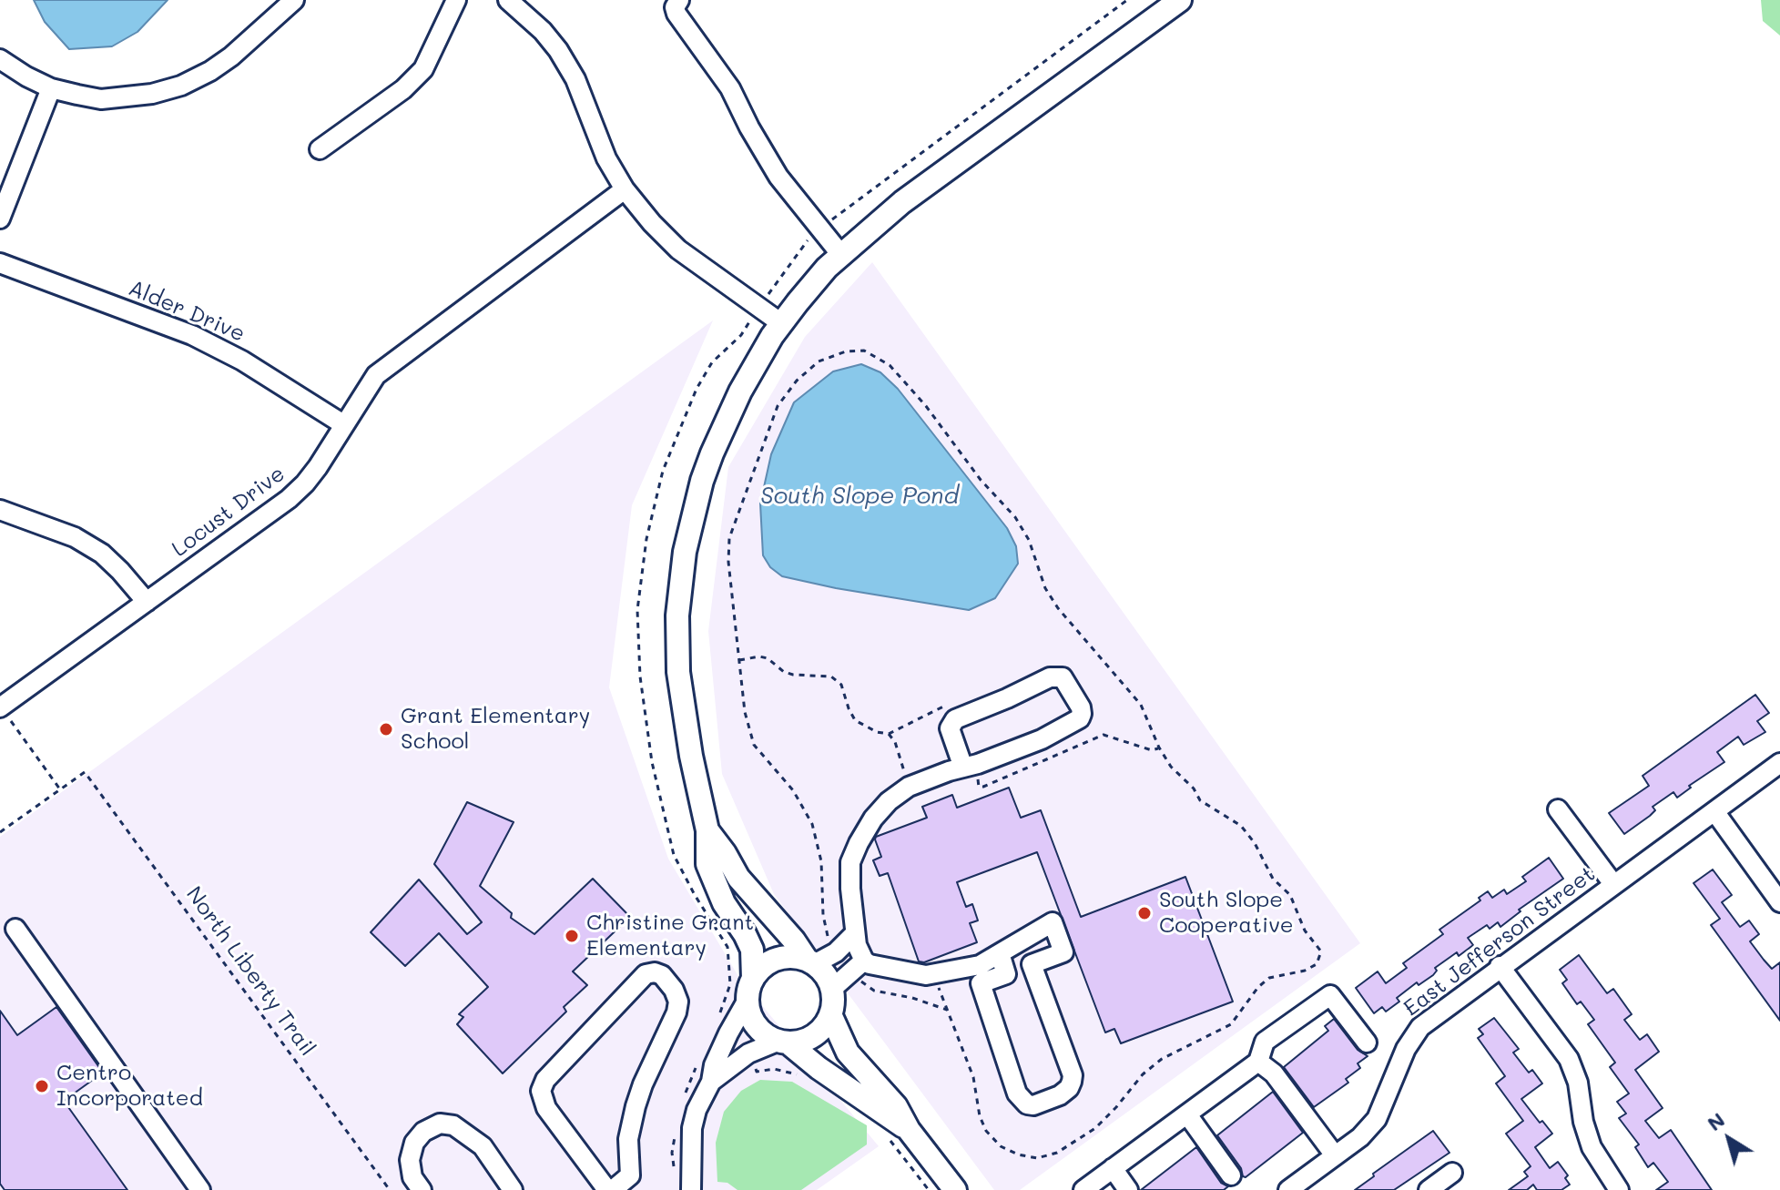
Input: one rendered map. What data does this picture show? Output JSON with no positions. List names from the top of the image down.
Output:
{
  "streets": {
    "street": ["Alder Drive", "Locust Drive", "East Jefferson Street"],
    "path": ["North Liberty Trail"]
  },
  "crossings": [
    ["Alder Drive", "Locust Drive"]
  ],
  "water": ["South Slope Pond"],
  "places": [
    "Grant Elementary School",
    "South Slope Cooperative",
    "Christine Grant Elementary",
    "Centro Incorporated"
  ],
  "north": "top left"
}
